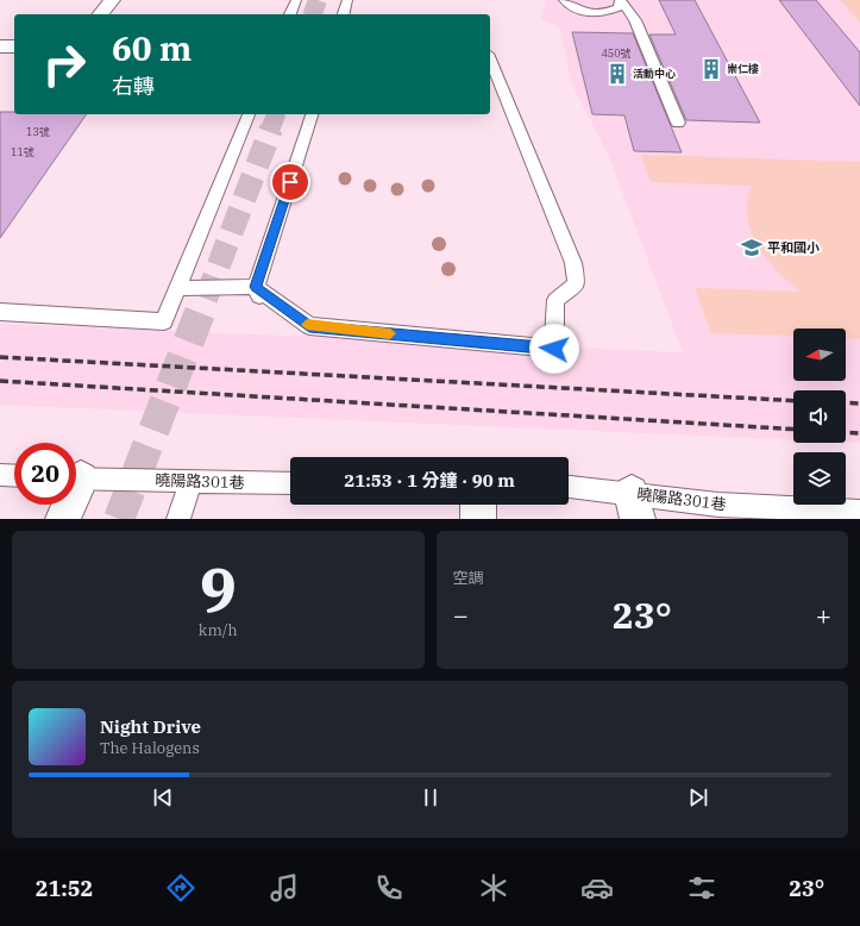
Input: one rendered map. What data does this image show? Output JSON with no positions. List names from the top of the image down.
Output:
{
  "streets": {
    "lane": ["曉陽路301巷"]
  },
  "places": {
    "building": ["崇仁樓", "活動中心"],
    "school or university": ["平和國小"]
  },
  "house_numbers": ["450號", "13號", "11號"],
  "north": "left",
  "page": {
    "turn": ["60 m", "右轉"],
    "limit": "20",
    "trip": "21:53 · 1 分鐘 · 90 m",
    "tile": [
      ["9", "km/h"],
      "空調"
    ],
    "heat": ["−", "23°", "+"],
    "song": ["Night Drive", "The Halogens"],
    "tabs": ["21:52", "23°"]
  }
}
